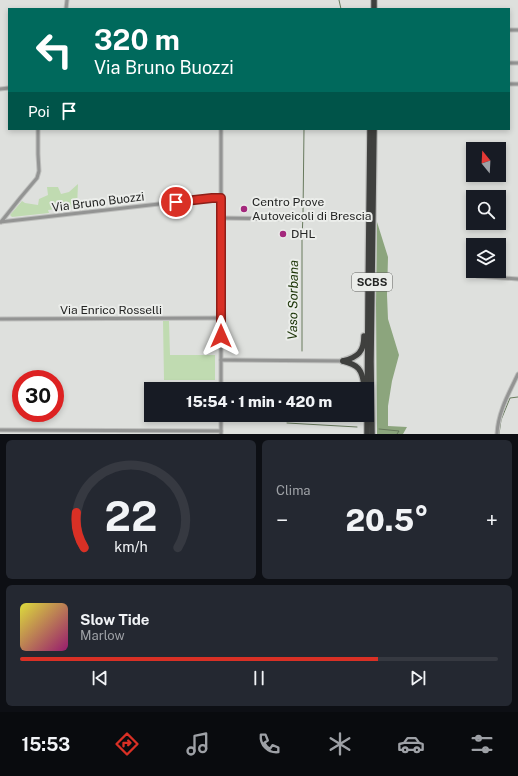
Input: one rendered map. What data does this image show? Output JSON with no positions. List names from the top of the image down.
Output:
{
  "streets": {
    "highway": ["SCBS"],
    "street": ["Via Bruno Buozzi", "Via Enrico Rosselli"]
  },
  "water": ["Vaso Sorbana"],
  "places": ["Centro Prove Autoveicoli di Brescia", "DHL"],
  "north": "top",
  "page": {
    "turn": ["320 m", "Via Bruno Buozzi"],
    "then": "Poi",
    "limit": "30",
    "trip": "15:54 · 1 min · 420 m",
    "tile": "Clima",
    "heat": ["−", "20.5°", "+"],
    "song": ["Slow Tide", "Marlow"],
    "tabs": "15:53",
    "gauge": ["22", "km/h"]
  }
}
